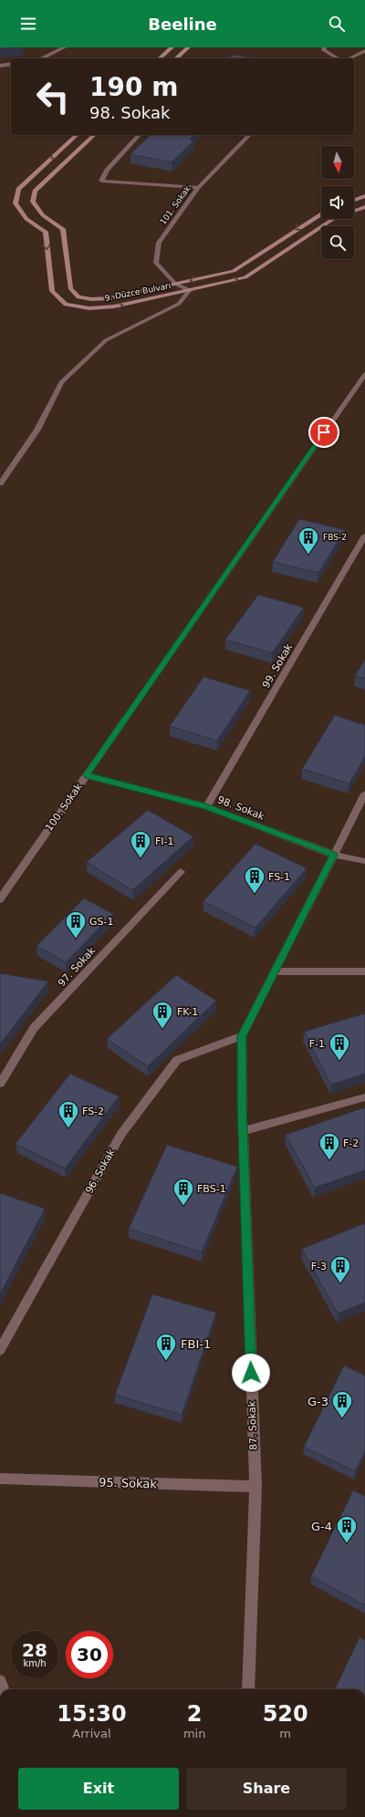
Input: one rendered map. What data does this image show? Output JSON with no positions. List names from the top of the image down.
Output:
{
  "streets": {
    "main road": ["9. Düzce Bulvarı"],
    "street": [
      "101. Sokak",
      "99. Sokak",
      "100. Sokak",
      "98. Sokak",
      "97. Sokak",
      "96. Sokak",
      "87. Sokak",
      "95. Sokak"
    ]
  },
  "crossings": [
    ["101. Sokak", "9. Düzce Bulvarı"],
    ["99. Sokak", "98. Sokak"],
    ["100. Sokak", "98. Sokak"],
    ["98. Sokak", "87. Sokak"],
    ["96. Sokak", "87. Sokak"],
    ["87. Sokak", "95. Sokak"]
  ],
  "places": {
    "building": [
      "FBS-2",
      "FI-1",
      "FS-1",
      "GS-1",
      "FK-1",
      "F-1",
      "FS-2",
      "F-2",
      "FBS-1",
      "F-3",
      "FBI-1",
      "G-3",
      "G-4"
    ]
  },
  "north": "bottom",
  "page": {
    "header": "Beeline",
    "turn": ["190 m", "98. Sokak"],
    "speed": "28 km/h",
    "limit": "30",
    "eta": [
      "15:30",
      "Arrival",
      "2",
      "min",
      "520",
      "m"
    ],
    "buttons": ["Exit", "Share"]
  }
}
